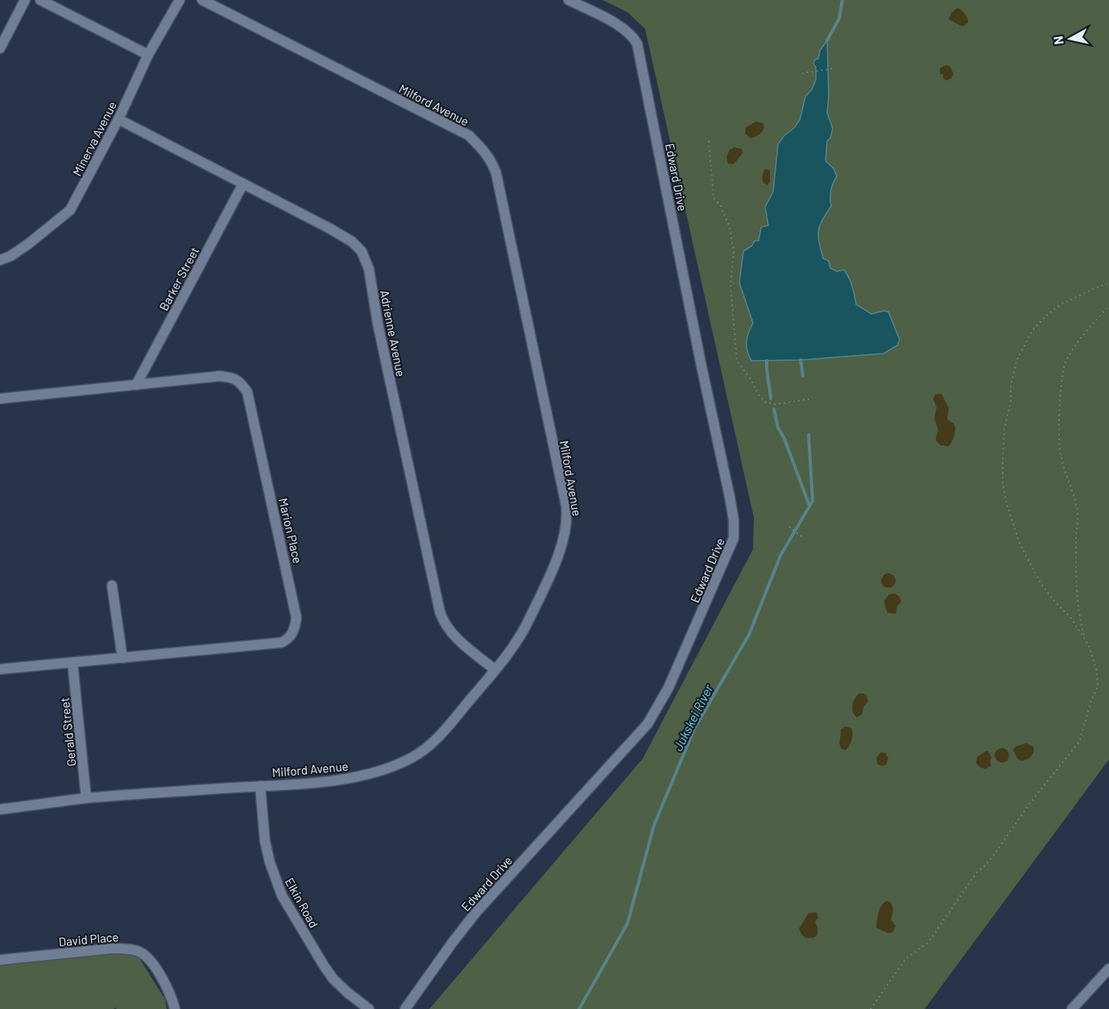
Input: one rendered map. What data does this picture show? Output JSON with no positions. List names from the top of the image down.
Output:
{
  "streets": {
    "street": [
      "Milford Avenue",
      "Minerva Avenue",
      "Edward Drive",
      "Barker Street",
      "Adrienne Avenue",
      "Marion Place",
      "Gerald Street",
      "Elkin Road",
      "David Place"
    ]
  },
  "crossings": [
    ["Milford Avenue", "Adrienne Avenue"],
    ["Milford Avenue", "Gerald Street"],
    ["Milford Avenue", "Elkin Road"],
    ["Minerva Avenue", "Adrienne Avenue"],
    ["Barker Street", "Adrienne Avenue"],
    ["Barker Street", "Marion Place"],
    ["Marion Place", "Gerald Street"]
  ],
  "water": ["Jukskei River"],
  "north": "left"
}
